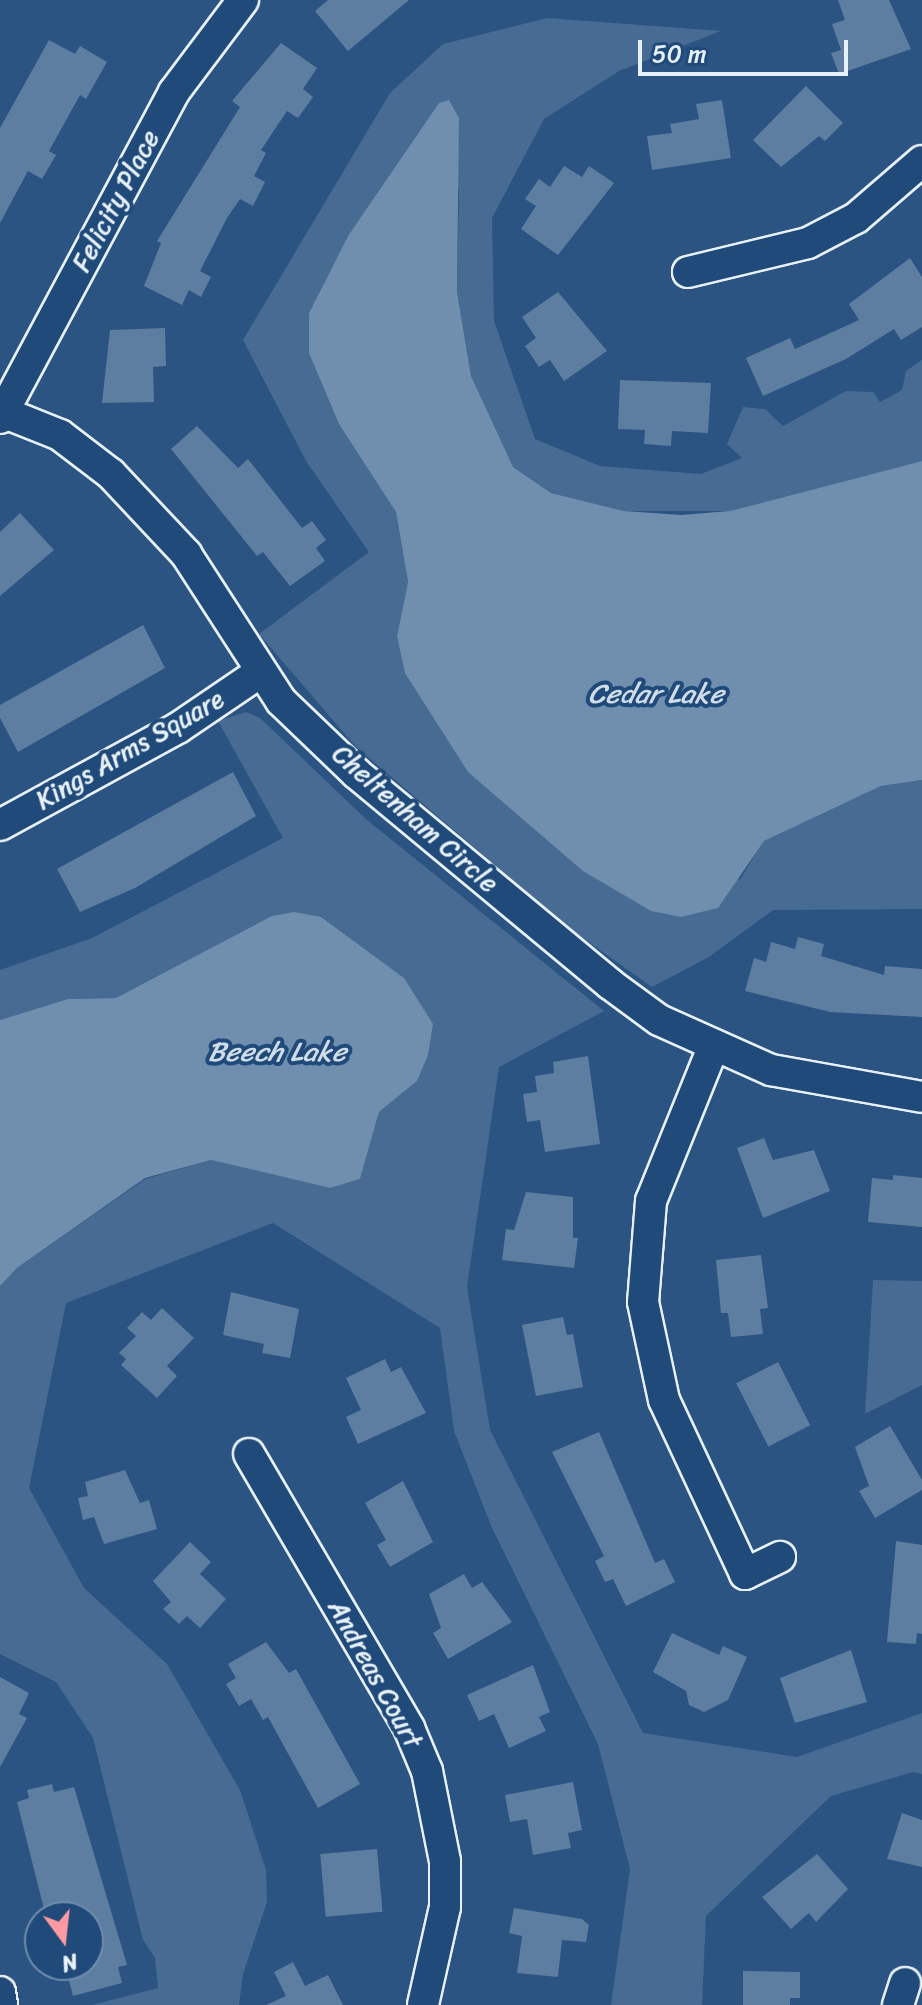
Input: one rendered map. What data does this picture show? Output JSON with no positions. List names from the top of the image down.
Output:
{
  "streets": {
    "street": [
      "Felicity Place",
      "Kings Arms Square",
      "Cheltenham Circle",
      "Andreas Court"
    ]
  },
  "crossings": [
    ["Felicity Place", "Cheltenham Circle"],
    ["Kings Arms Square", "Cheltenham Circle"]
  ],
  "water": ["Cedar Lake", "Beech Lake"],
  "scale_bar": "50 m",
  "north": "bottom"
}
